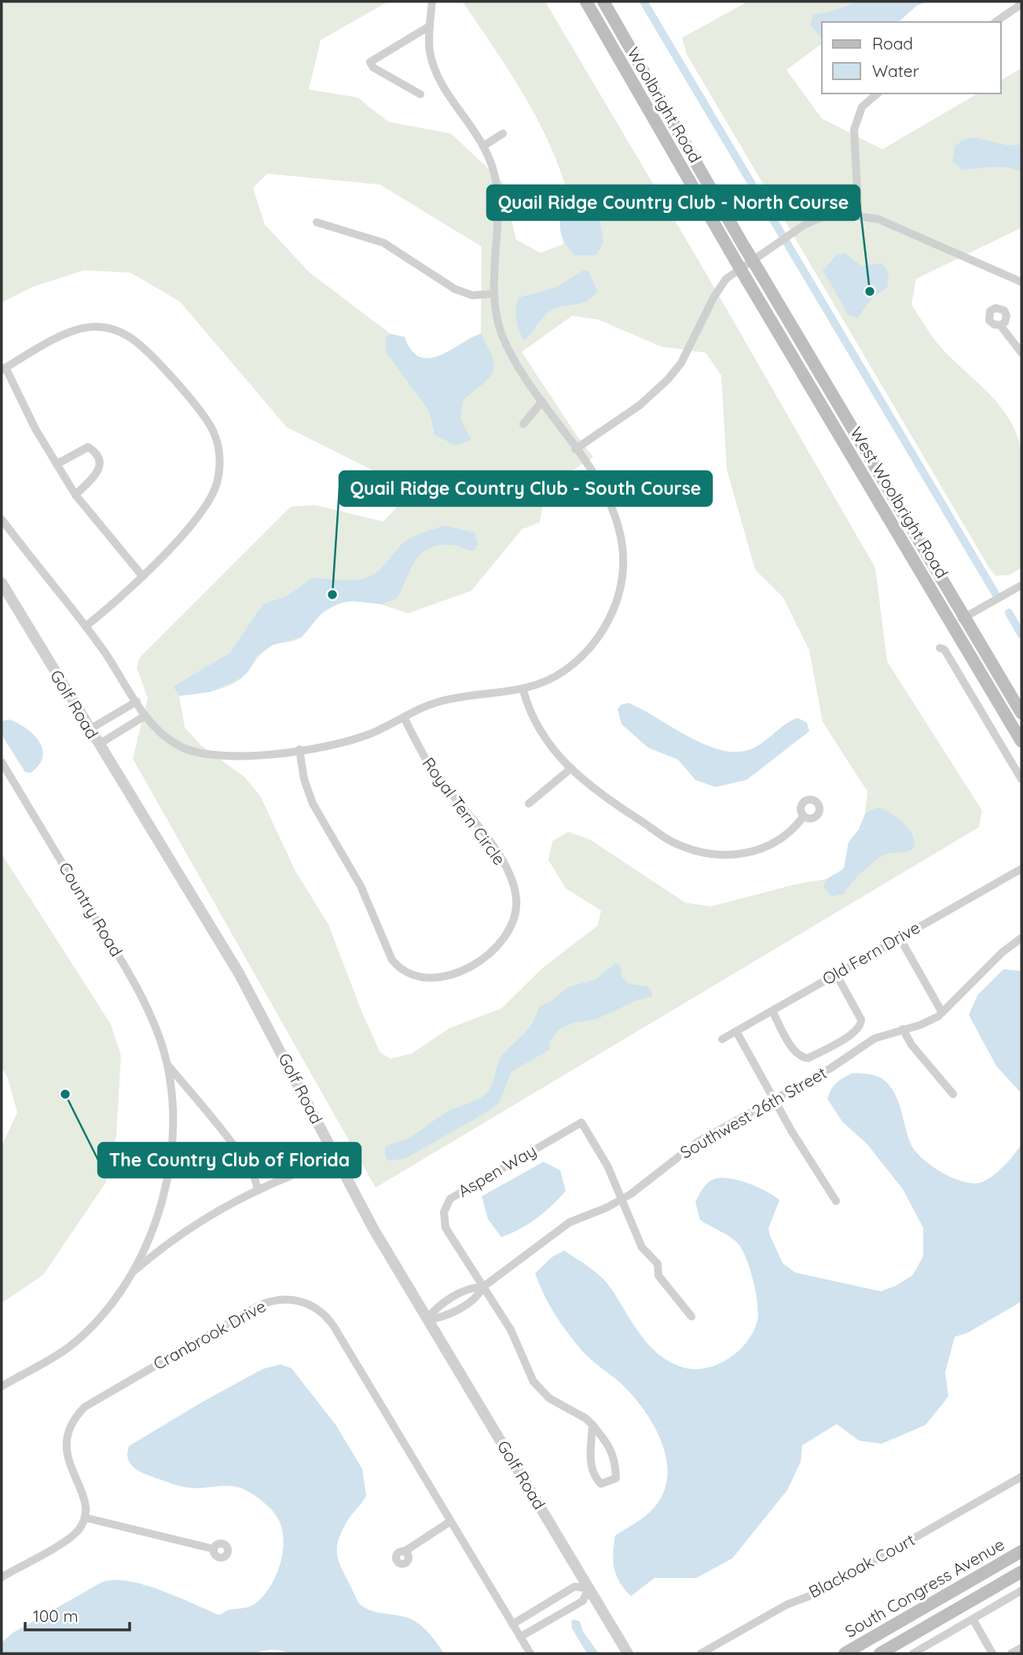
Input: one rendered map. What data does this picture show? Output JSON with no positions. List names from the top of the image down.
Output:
{
  "streets": {
    "main road": ["Woolbright Road", "West Woolbright Road", "South Congress Avenue"],
    "street": [
      "Golf Road",
      "Royal Tern Circle",
      "Country Road",
      "Old Fern Drive",
      "Southwest 26th Street",
      "Aspen Way",
      "Cranbrook Drive",
      "Blackoak Court"
    ]
  },
  "crossings": [
    ["Woolbright Road", "West Woolbright Road"],
    ["Golf Road", "Southwest 26th Street"],
    ["Southwest 26th Street", "Aspen Way"]
  ],
  "places": ["Quail Ridge Country Club - North Course", "Quail Ridge Country Club - South Course", "The Country Club of Florida"],
  "legend": ["Road", "Water"],
  "scale_bar": "100 m"
}
